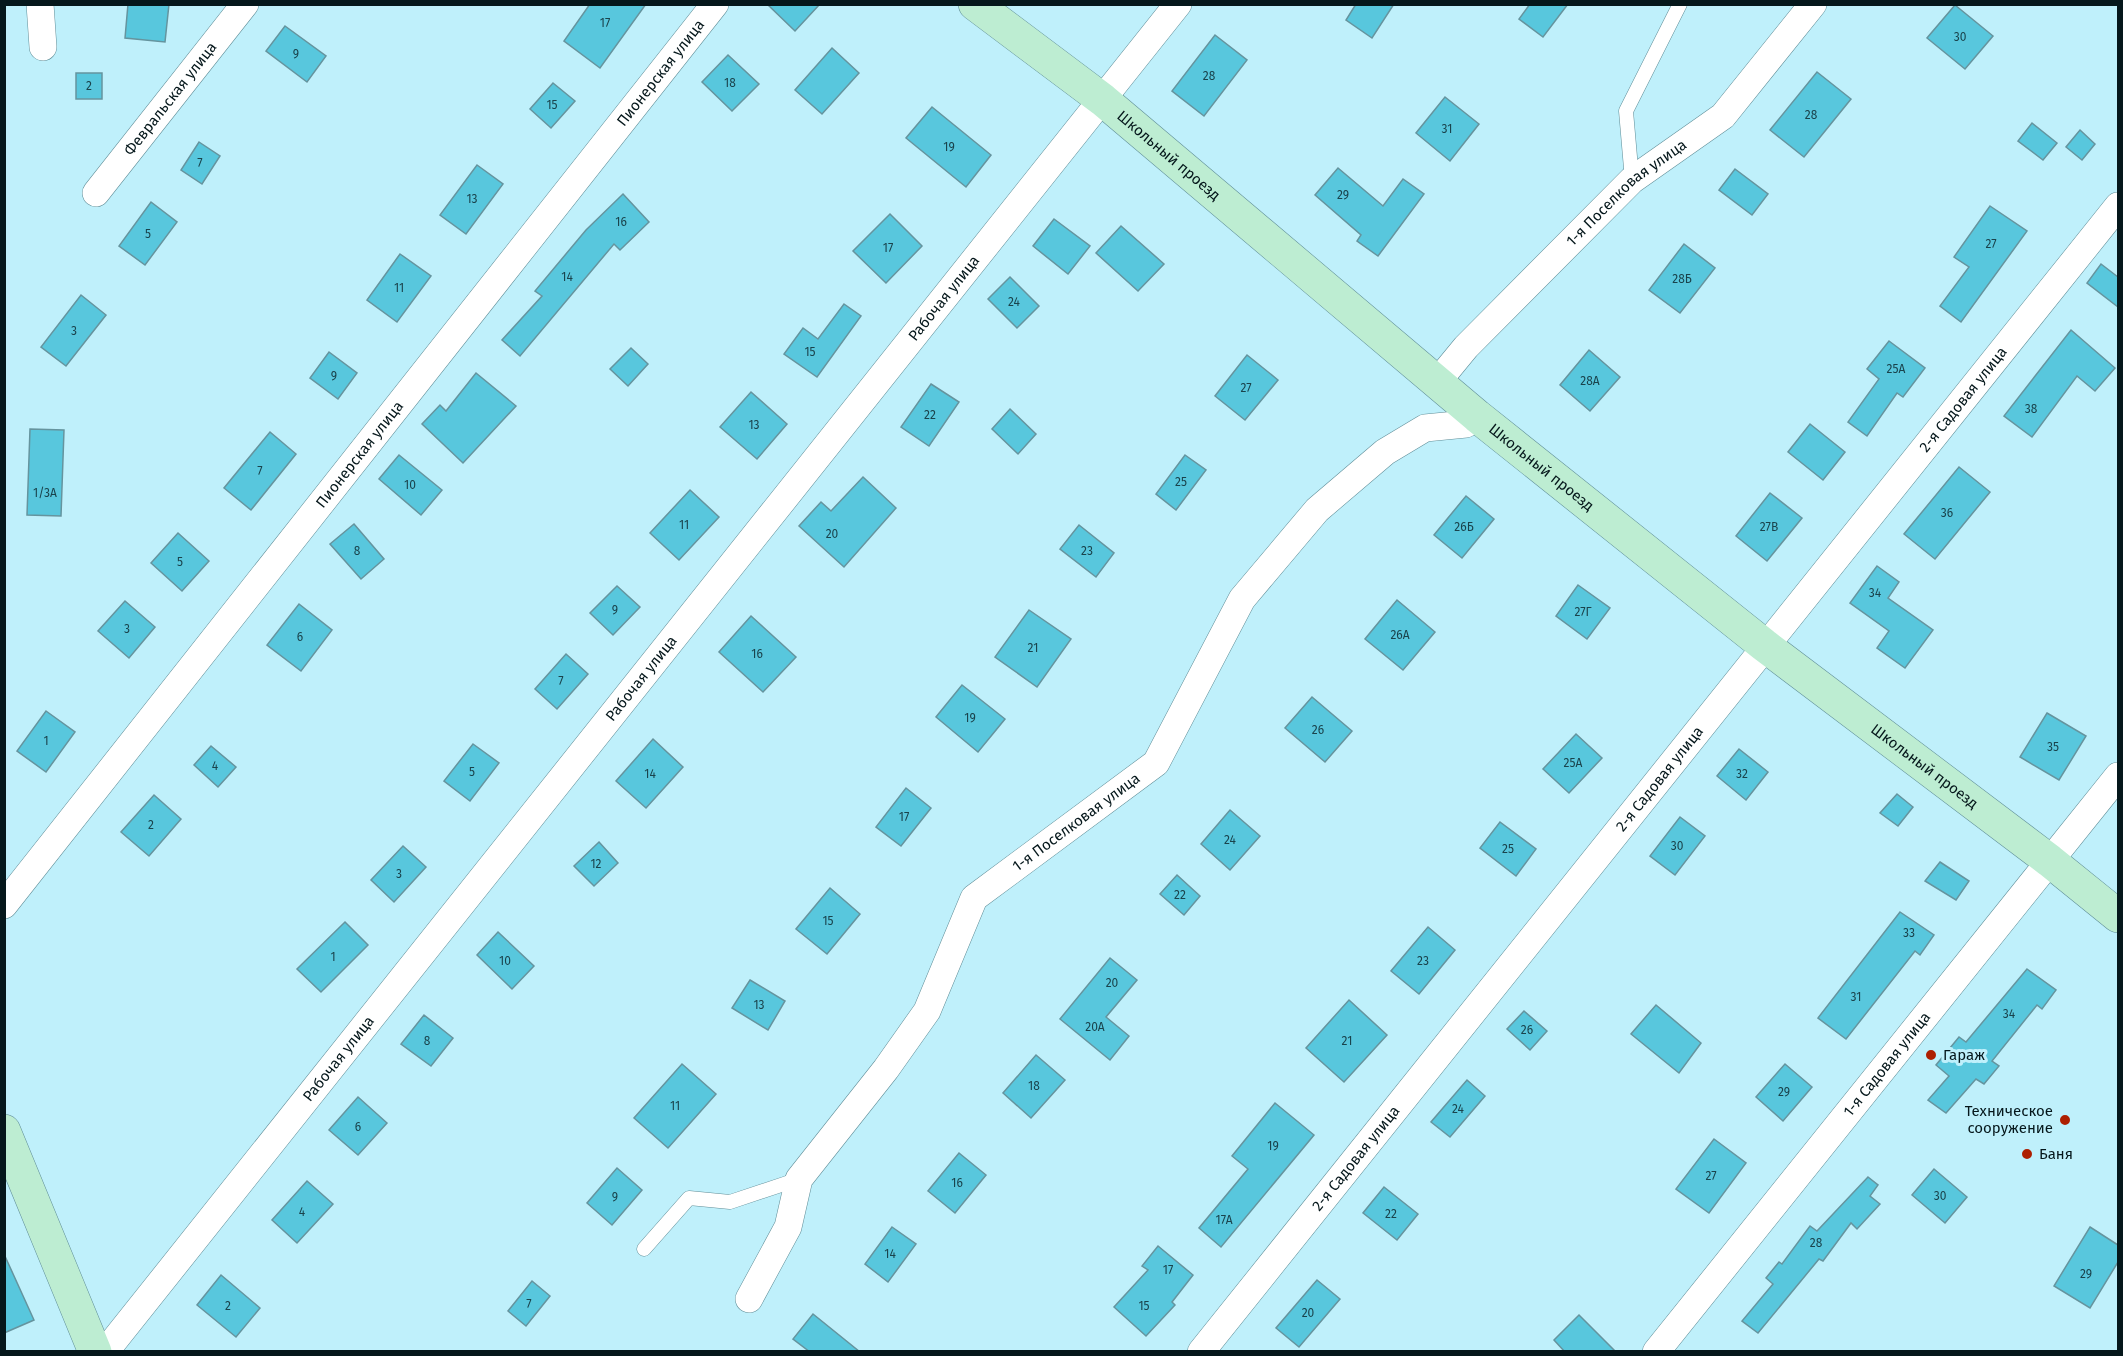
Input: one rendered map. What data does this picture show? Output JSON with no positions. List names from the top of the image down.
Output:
{
  "streets": {
    "street": [
      "Пионерская улица",
      "Февральская улица",
      "Школьный проезд",
      "1-я Поселковая улица",
      "Рабочая улица",
      "2-я Садовая улица",
      "1-я Садовая улица"
    ]
  },
  "crossings": [
    ["Школьный проезд", "1-я Поселковая улица"],
    ["Школьный проезд", "Рабочая улица"],
    ["Школьный проезд", "2-я Садовая улица"],
    ["Школьный проезд", "1-я Садовая улица"]
  ],
  "places": ["Гараж", "Техническое сооружение", "Баня"],
  "house_numbers": [
    "17",
    "30",
    "9",
    "28",
    "18",
    "2",
    "15",
    "28",
    "31",
    "19",
    "7",
    "29",
    "13",
    "16",
    "5",
    "27",
    "17",
    "14",
    "28Б",
    "11",
    "24",
    "3",
    "15",
    "25А",
    "9",
    "28А",
    "27",
    "38",
    "22",
    "13",
    "7",
    "25",
    "10",
    "1/3А",
    "36",
    "11",
    "26Б",
    "27В",
    "20",
    "8",
    "23",
    "5",
    "34",
    "9",
    "27Г",
    "3",
    "26А",
    "6",
    "21",
    "16",
    "7",
    "19",
    "26",
    "1",
    "35",
    "25А",
    "4",
    "5",
    "14",
    "32",
    "17",
    "2",
    "24",
    "30",
    "25",
    "12",
    "3",
    "22",
    "15",
    "33",
    "1",
    "10",
    "23",
    "20",
    "31",
    "13",
    "34",
    "20А",
    "26",
    "8",
    "21",
    "18",
    "29",
    "11",
    "24",
    "6",
    "19",
    "27",
    "16",
    "30",
    "9",
    "4",
    "22",
    "17А",
    "28",
    "14",
    "17",
    "29",
    "7",
    "2",
    "15",
    "20"
  ]
}
